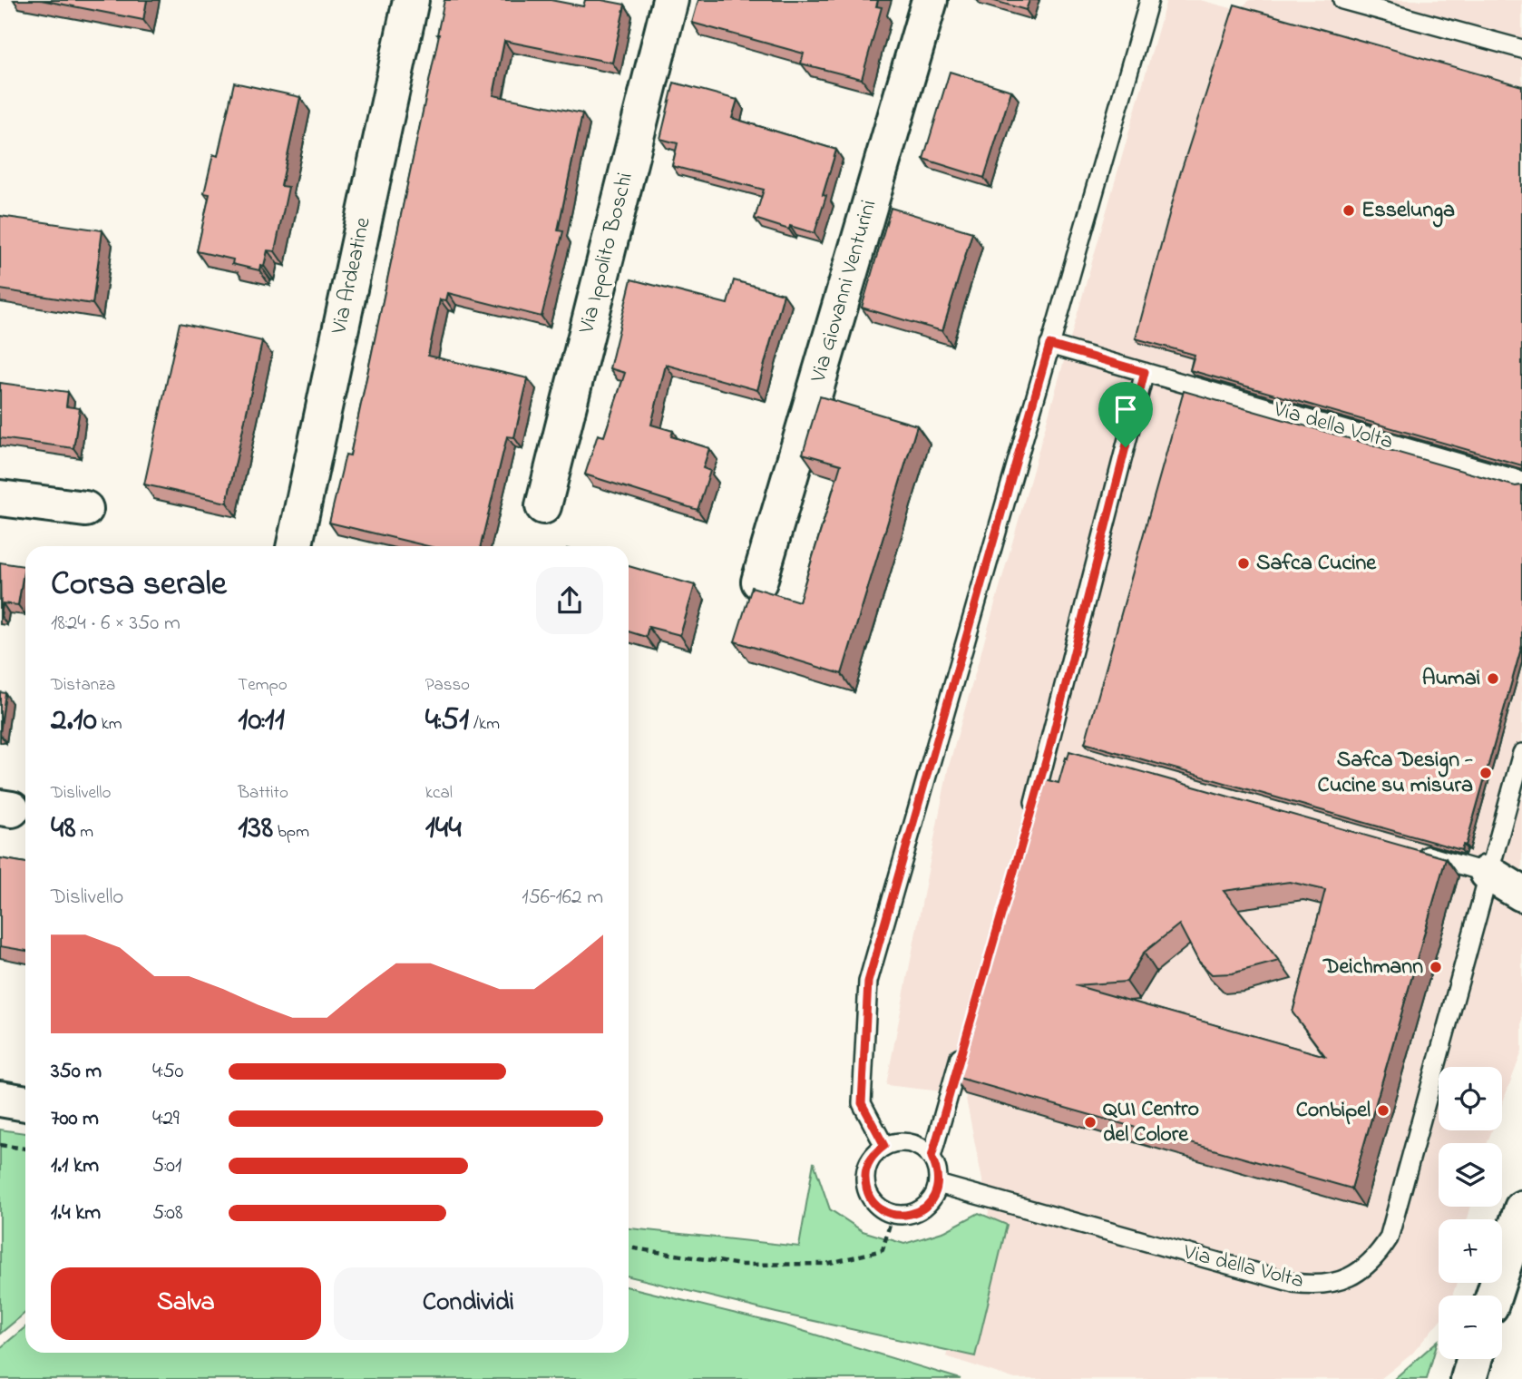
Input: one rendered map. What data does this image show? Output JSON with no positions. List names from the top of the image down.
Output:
{
  "streets": {
    "street": ["Via Ippolito Boschi", "Via Ardeatine", "Via Giovanni Venturini"],
    "lane": ["Via della Volta"]
  },
  "places": [
    "Esselunga",
    "Safca Cucine",
    "Aumai",
    "Safca Design - Cucine su misura",
    "Deichmann",
    "Conbipel",
    "QUI Centro del Colore"
  ],
  "page": {
    "heading": ["Corsa serale", "18:24 · 6 × 350 m"],
    "stats": [
      ["Distanza", "2.10 km"],
      ["Tempo", "10:11"],
      ["Passo", "4:51 /km"],
      ["Dislivello", "48 m"],
      ["Battito", "138 bpm"],
      ["kcal", "144"]
    ],
    "chart": ["Dislivello", "156–162 m"],
    "list": [
      {
        "name": "350 m",
        "note": "4:50"
      },
      {
        "name": "700 m",
        "note": "4:29"
      },
      {
        "name": "1.1 km",
        "note": "5:01"
      },
      {
        "name": "1.4 km",
        "note": "5:08"
      }
    ],
    "map_buttons": ["+", "−"],
    "buttons": ["Salva", "Condividi"]
  }
}
